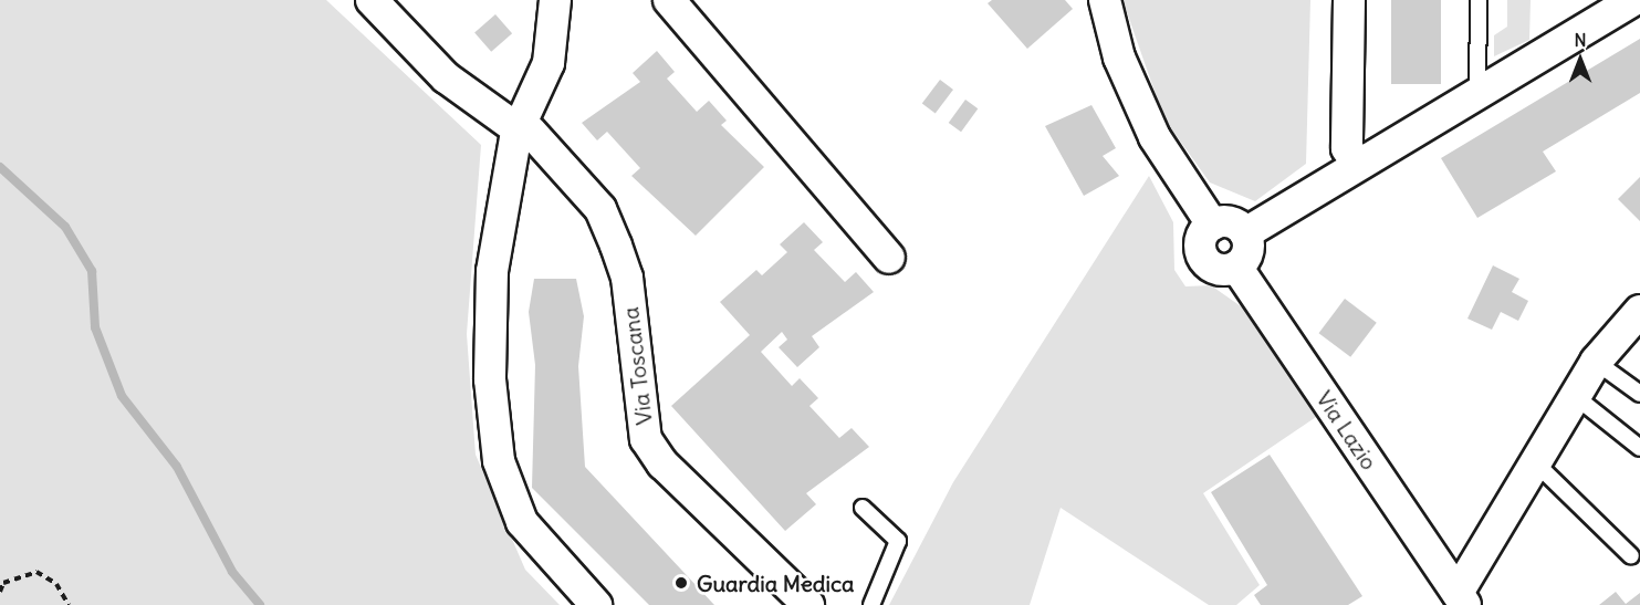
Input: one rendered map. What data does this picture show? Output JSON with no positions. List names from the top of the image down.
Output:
{
  "streets": {
    "street": ["Via Toscana", "Via Lazio"]
  },
  "places": ["Guardia Medica"],
  "north": "top"
}
